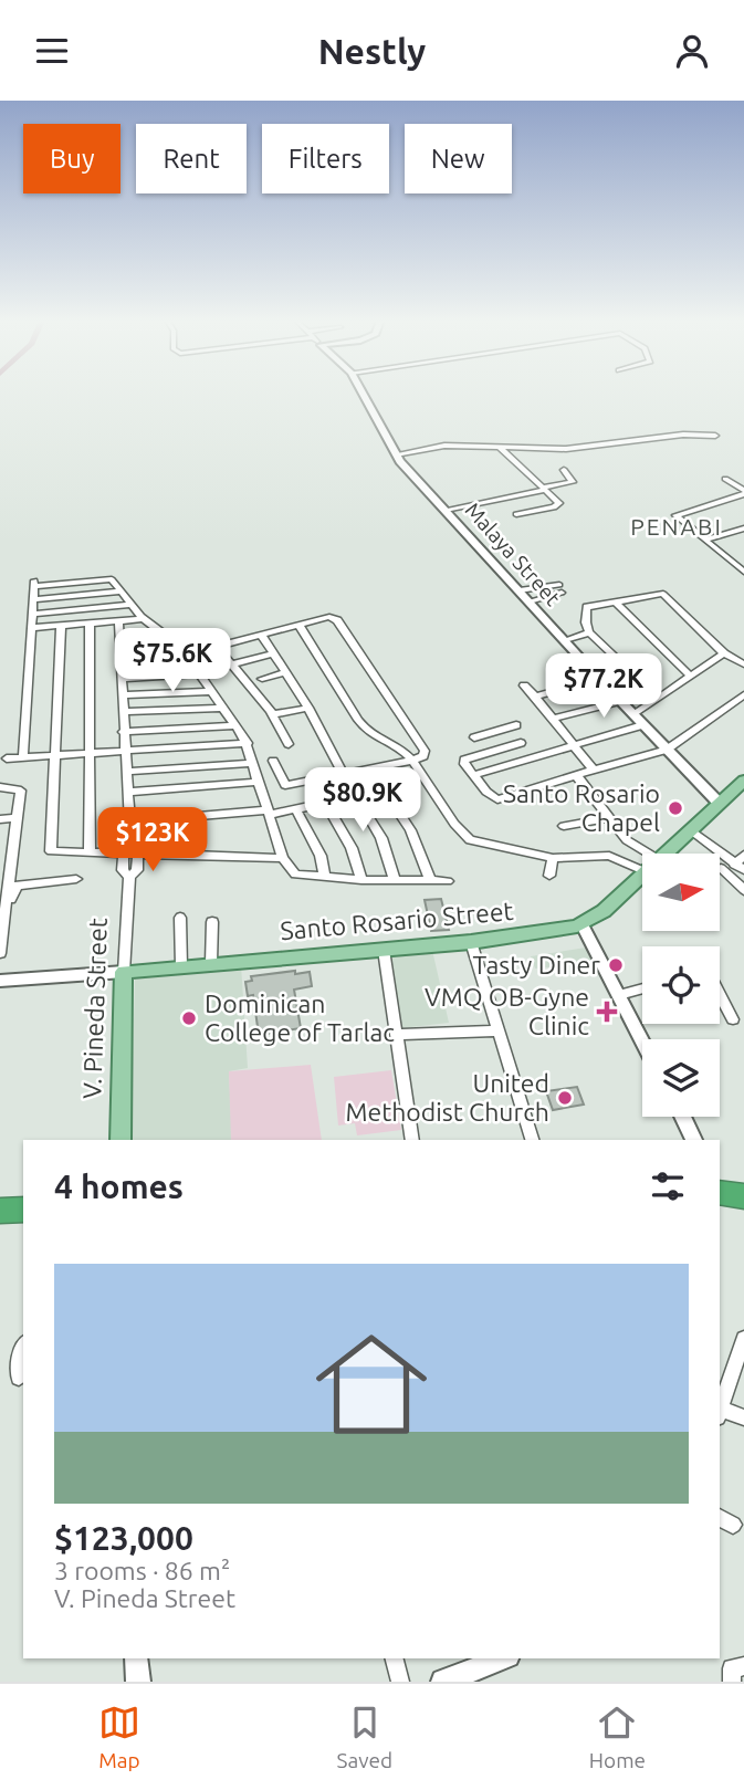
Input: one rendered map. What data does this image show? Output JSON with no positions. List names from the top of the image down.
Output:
{
  "streets": {
    "main road": ["Santo Rosario Street", "V. Pineda Street"],
    "street": ["Malaya Street"]
  },
  "crossings": [
    ["Malaya Street", "Santo Rosario Street"],
    ["Santo Rosario Street", "V. Pineda Street"]
  ],
  "districts": ["PENABI"],
  "places": {
    "other": [
      "Santo Rosario Chapel",
      "Tasty Diner",
      "Dominican College of Tarlac",
      "United Methodist Church"
    ],
    "health": ["VMQ OB-Gyne Clinic"]
  },
  "north": "right",
  "page": {
    "header": "Nestly",
    "chip": [
      "Buy",
      "Rent",
      "Filters",
      "New"
    ],
    "price": [
      "$75.6K",
      "$77.2K",
      "$80.9K",
      "$123K"
    ],
    "heading": "4 homes",
    "list": [
      {
        "name": "$123,000",
        "note": "3 rooms · 86 m² · V. Pineda Street"
      }
    ],
    "tabs": ["Map", "Saved", "Home"]
  }
}
